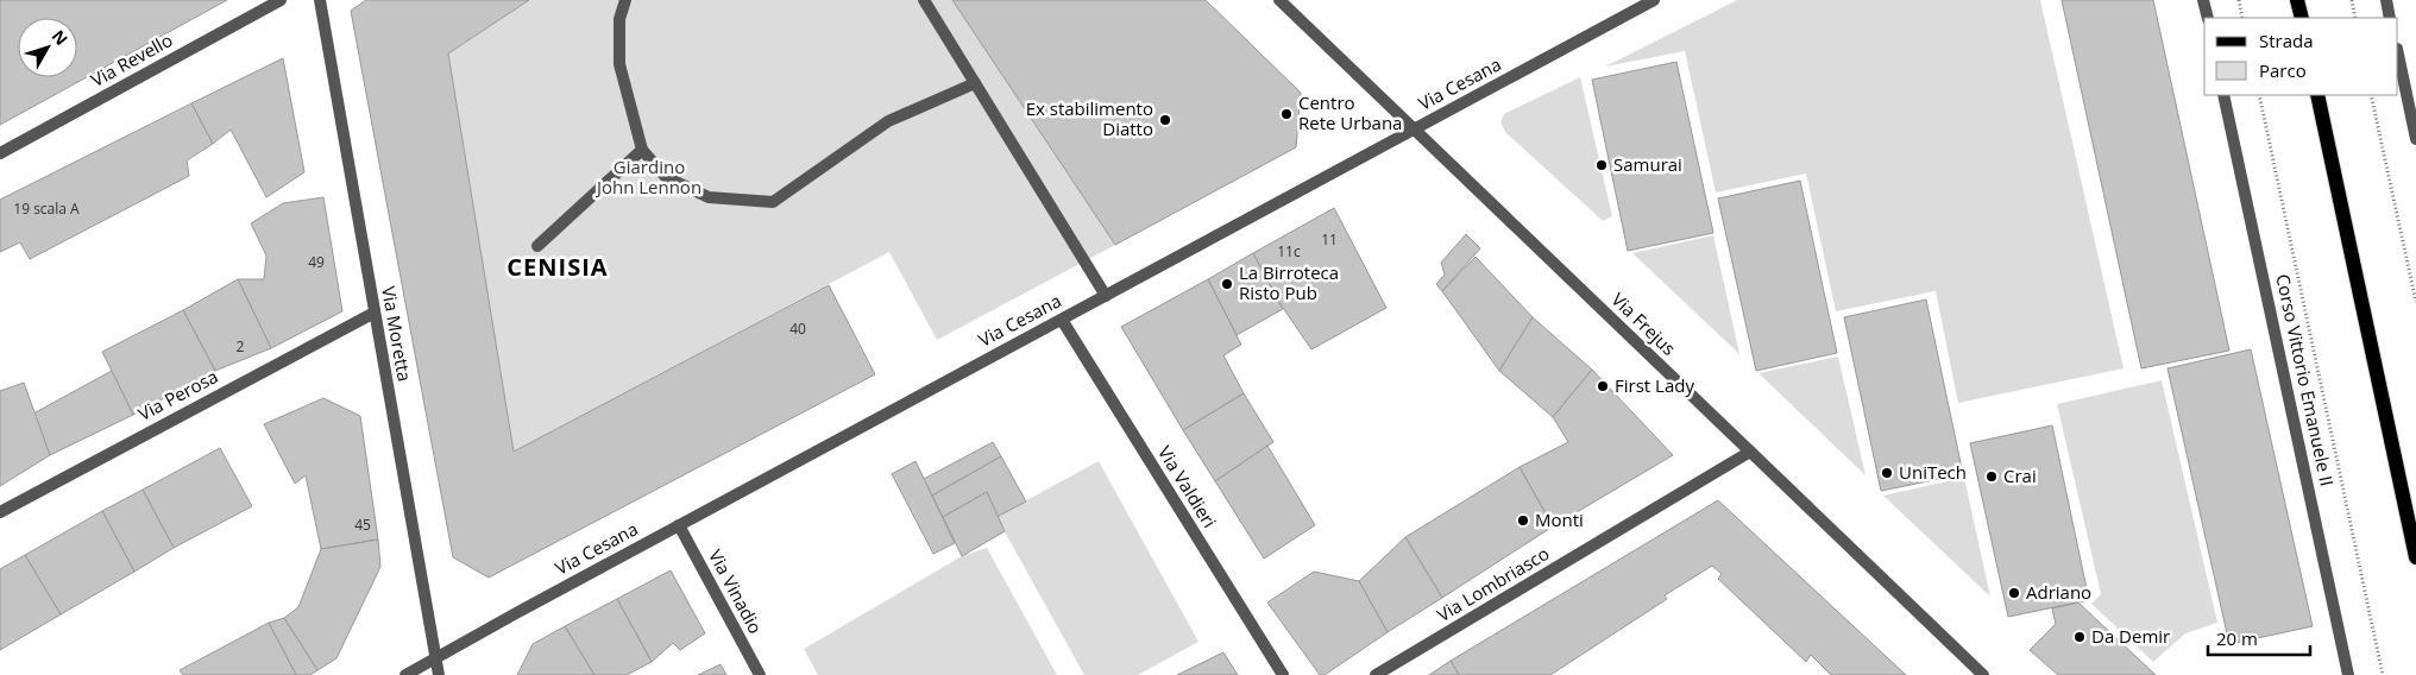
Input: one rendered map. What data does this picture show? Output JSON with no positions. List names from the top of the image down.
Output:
{
  "streets": {
    "street": [
      "Via Revello",
      "Via Cesana",
      "Via Frejus",
      "Via Moretta",
      "Corso Vittorio Emanuele II",
      "Via Perosa",
      "Via Valdieri",
      "Via Lombriasco",
      "Via Vinadio"
    ]
  },
  "crossings": [
    ["Via Cesana", "Via Frejus"],
    ["Via Cesana", "Via Moretta"],
    ["Via Cesana", "Via Valdieri"],
    ["Via Cesana", "Via Vinadio"],
    ["Via Frejus", "Via Lombriasco"],
    ["Via Moretta", "Via Perosa"]
  ],
  "districts": ["CENISIA"],
  "parks": ["Giardino John Lennon"],
  "places": [
    "Centro Rete Urbana",
    "Ex stabilimento Diatto",
    "Samurai",
    "La Birroteca Risto Pub",
    "First Lady",
    "UniTech",
    "Crai",
    "Monti",
    "Adriano",
    "Da Demir"
  ],
  "house_numbers": [
    "19 scala A",
    "11",
    "11c",
    "49",
    "40",
    "2",
    "45"
  ],
  "legend": ["Strada", "Parco"],
  "scale_bar": "20 m",
  "north": "top right"
}
